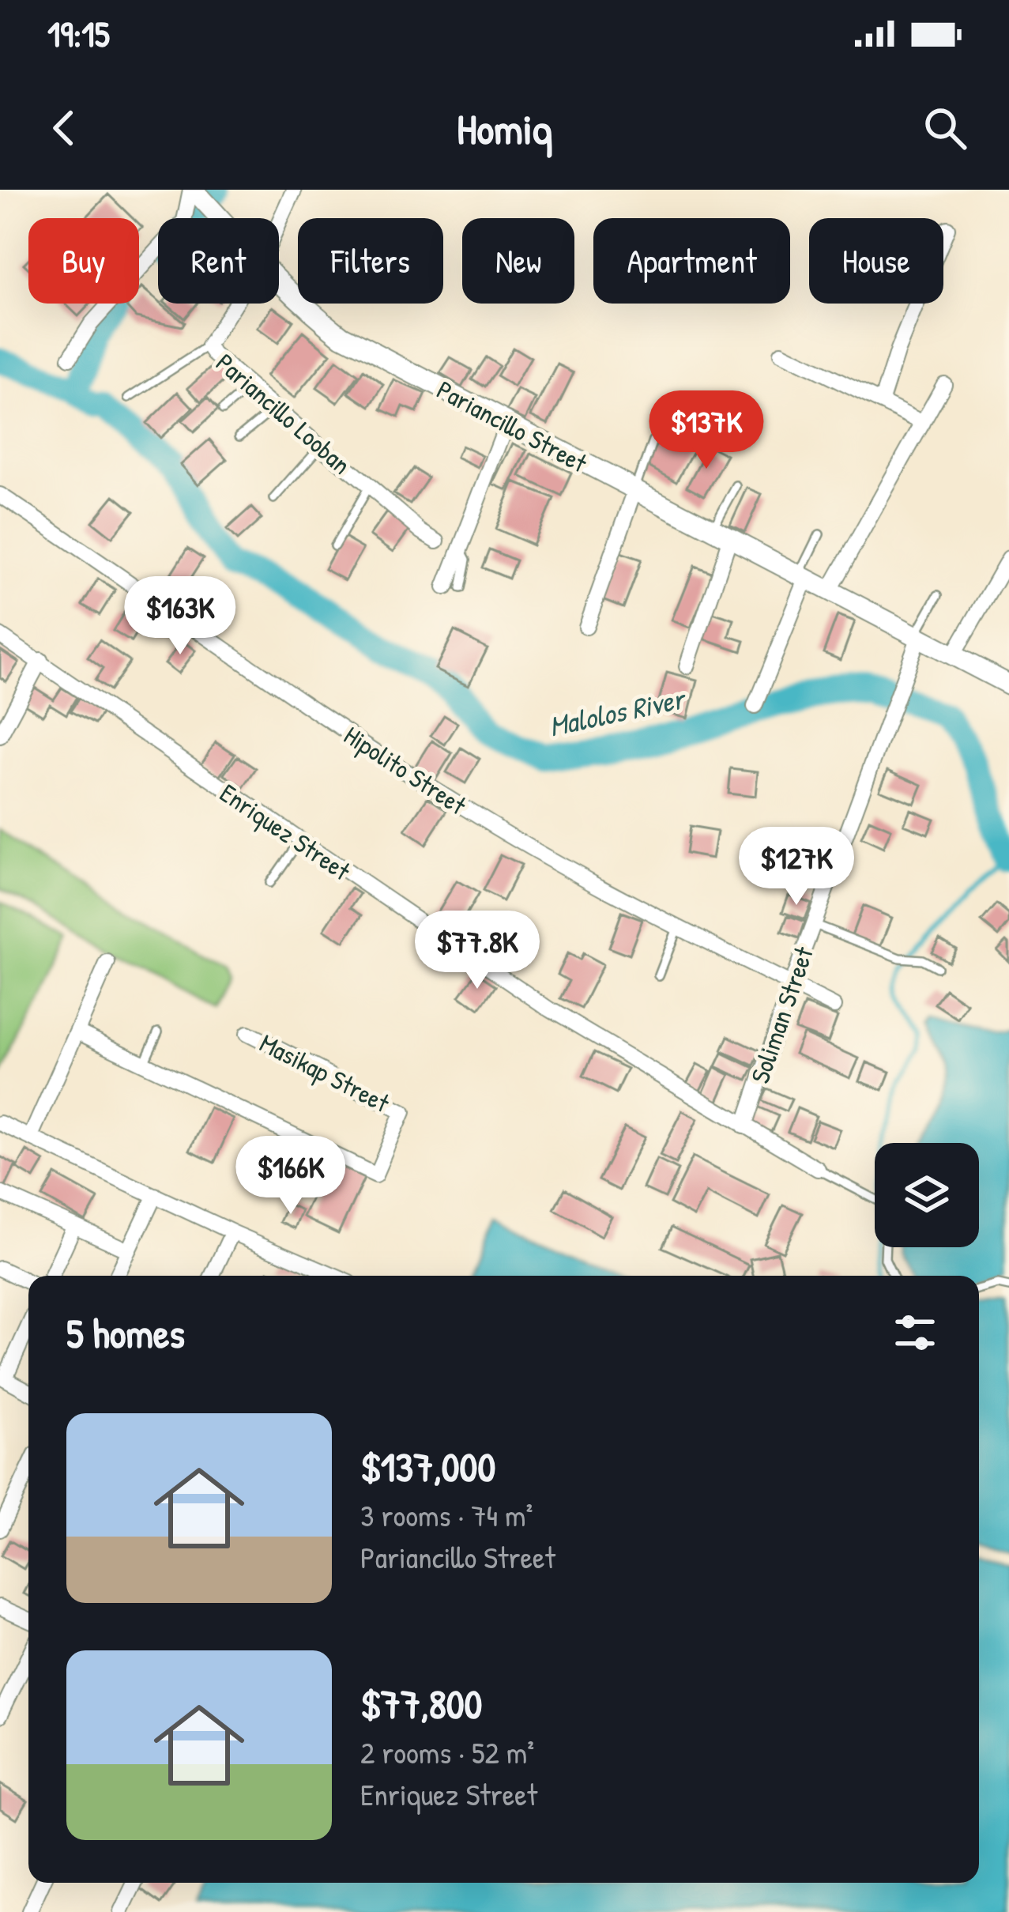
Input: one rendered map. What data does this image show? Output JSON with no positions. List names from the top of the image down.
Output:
{
  "streets": {
    "main road": ["Pariancillo Street"],
    "street": [
      "Pariancillo Looban",
      "Hipolito Street",
      "Enriquez Street",
      "Soliman Street",
      "Masikap Street"
    ]
  },
  "crossings": [
    ["Pariancillo Street", "Soliman Street"],
    ["Hipolito Street", "Soliman Street"],
    ["Enriquez Street", "Soliman Street"]
  ],
  "water": ["Malolos River"],
  "page": {
    "status": "19:15",
    "header": "Homiq",
    "chip": [
      "Buy",
      "Rent",
      "Filters",
      "New",
      "Apartment",
      "House"
    ],
    "price": [
      "$137K",
      "$163K",
      "$127K",
      "$77.8K",
      "$166K"
    ],
    "heading": "5 homes",
    "list": [
      {
        "name": "$137,000",
        "note": "3 rooms · 74 m² · Pariancillo Street"
      },
      {
        "name": "$77,800",
        "note": "2 rooms · 52 m² · Enriquez Street"
      }
    ]
  }
}
